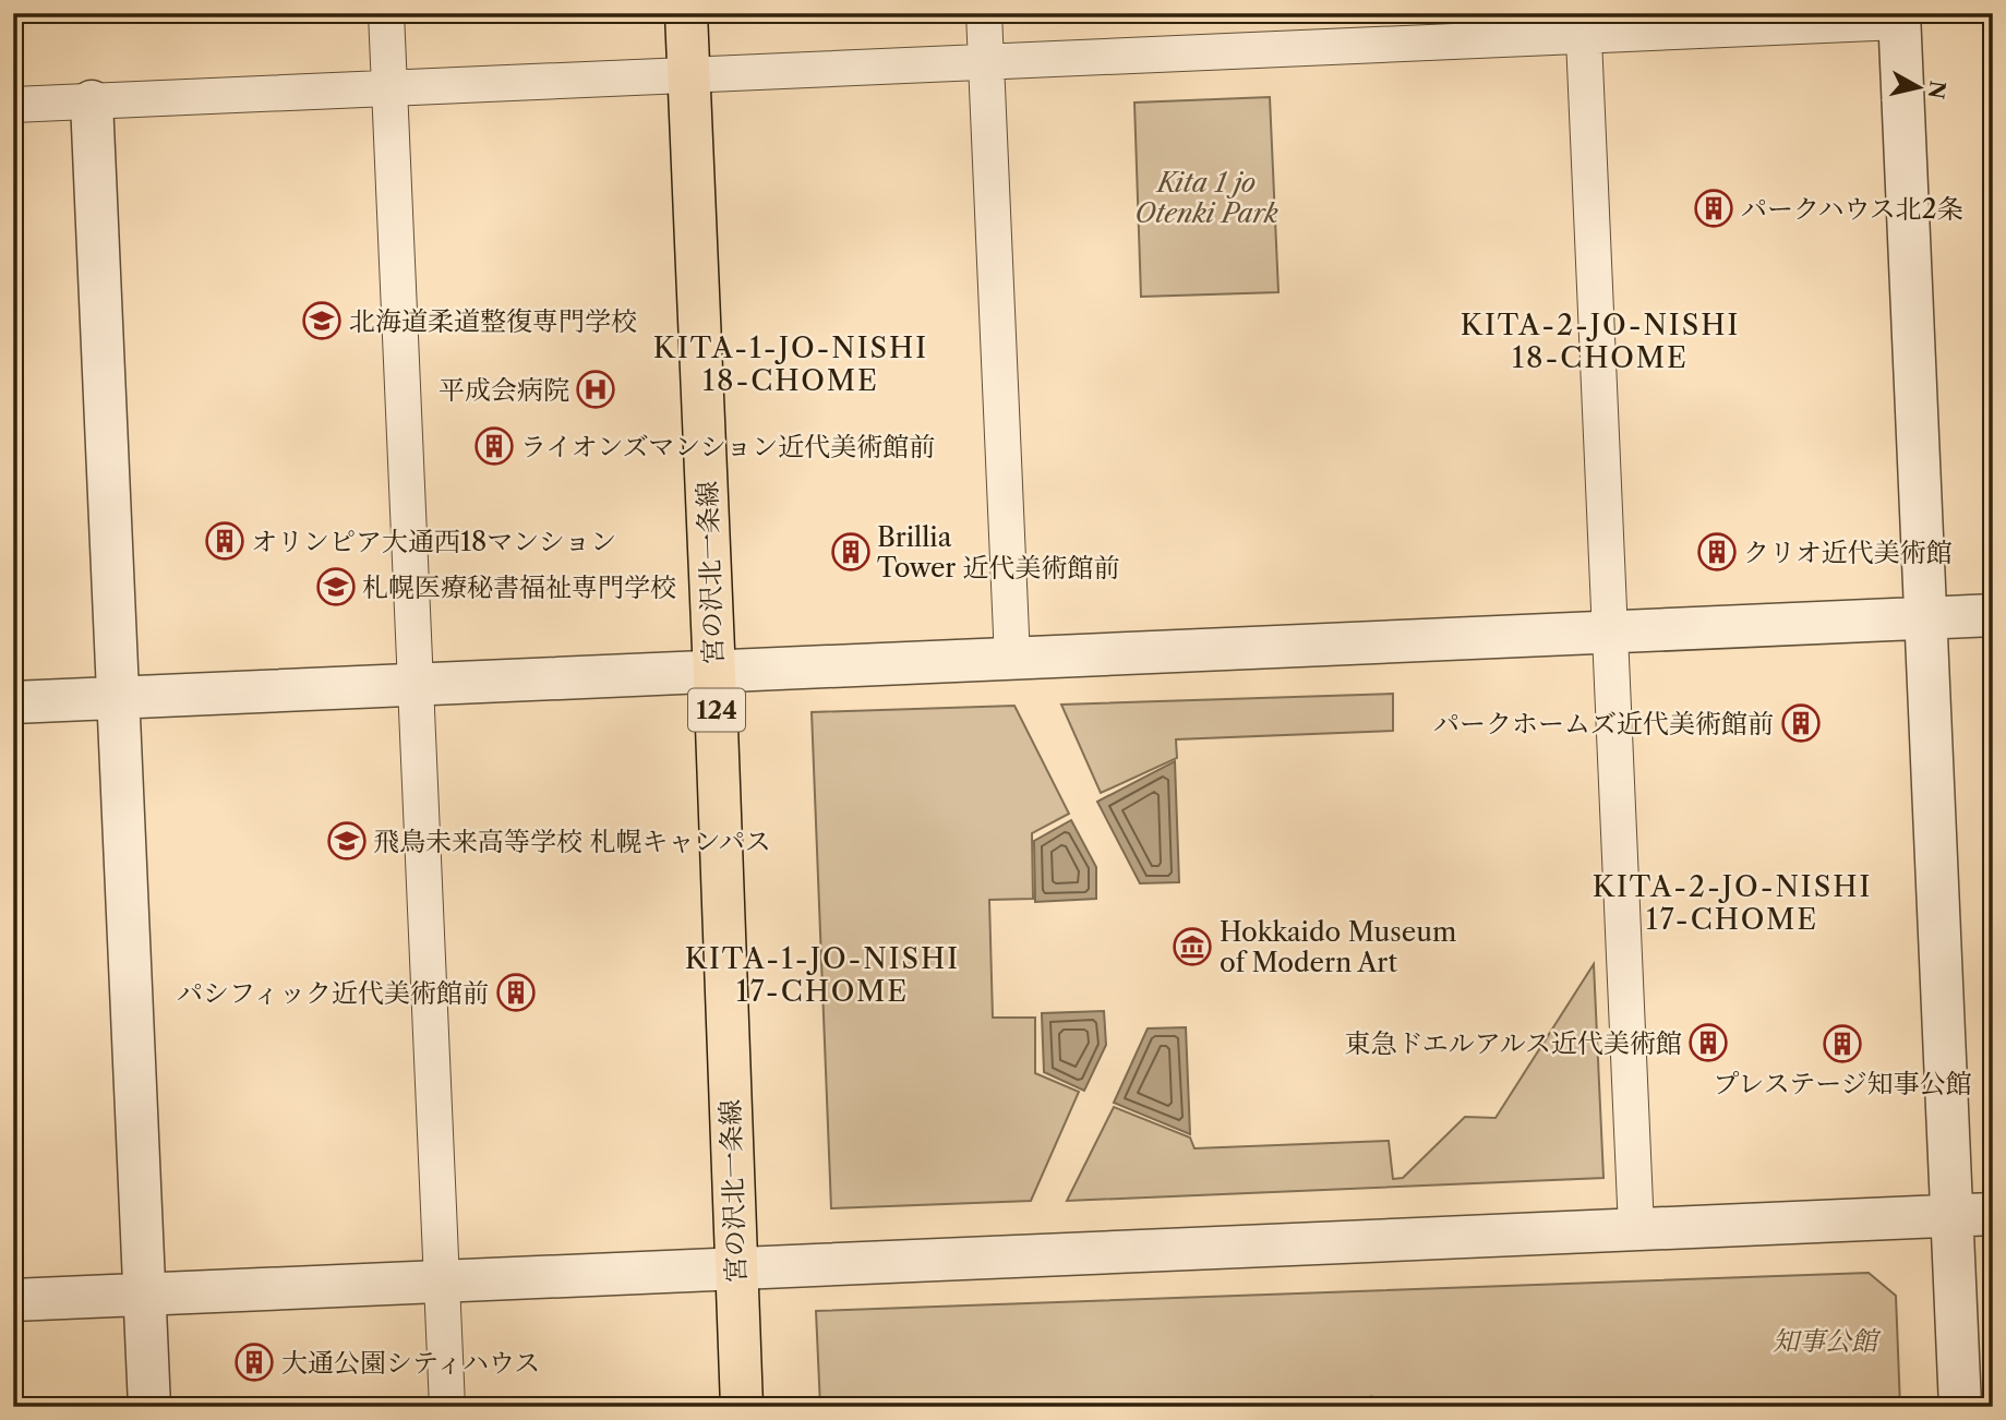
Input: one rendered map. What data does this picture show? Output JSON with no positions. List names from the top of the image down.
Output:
{
  "streets": {
    "main road": ["宮の沢北一条線", "124"]
  },
  "districts": [
    "KITA-2-JO-NISHI 18-CHOME",
    "KITA-1-JO-NISHI 18-CHOME",
    "KITA-2-JO-NISHI 17-CHOME",
    "KITA-1-JO-NISHI 17-CHOME"
  ],
  "parks": ["Kita 1 jo Otenki Park", "知事公館"],
  "places": {
    "building": [
      "パークハウス北2条",
      "ライオンズマンション近代美術館前",
      "オリンピア大通西18マンション",
      "Brillia Tower 近代美術館前",
      "クリオ近代美術館",
      "パークホームズ近代美術館前",
      "パシフィック近代美術館前",
      "東急ドエルアルス近代美術館",
      "プレステージ知事公館",
      "大通公園シティハウス"
    ],
    "school or university": ["北海道柔道整復専門学校", "札幌医療秘書福祉専門学校", "飛鳥未来高等学校 札幌キャンパス"],
    "hospital": ["平成会病院"],
    "museum": ["Hokkaido Museum of Modern Art"]
  },
  "north": "right"
}
